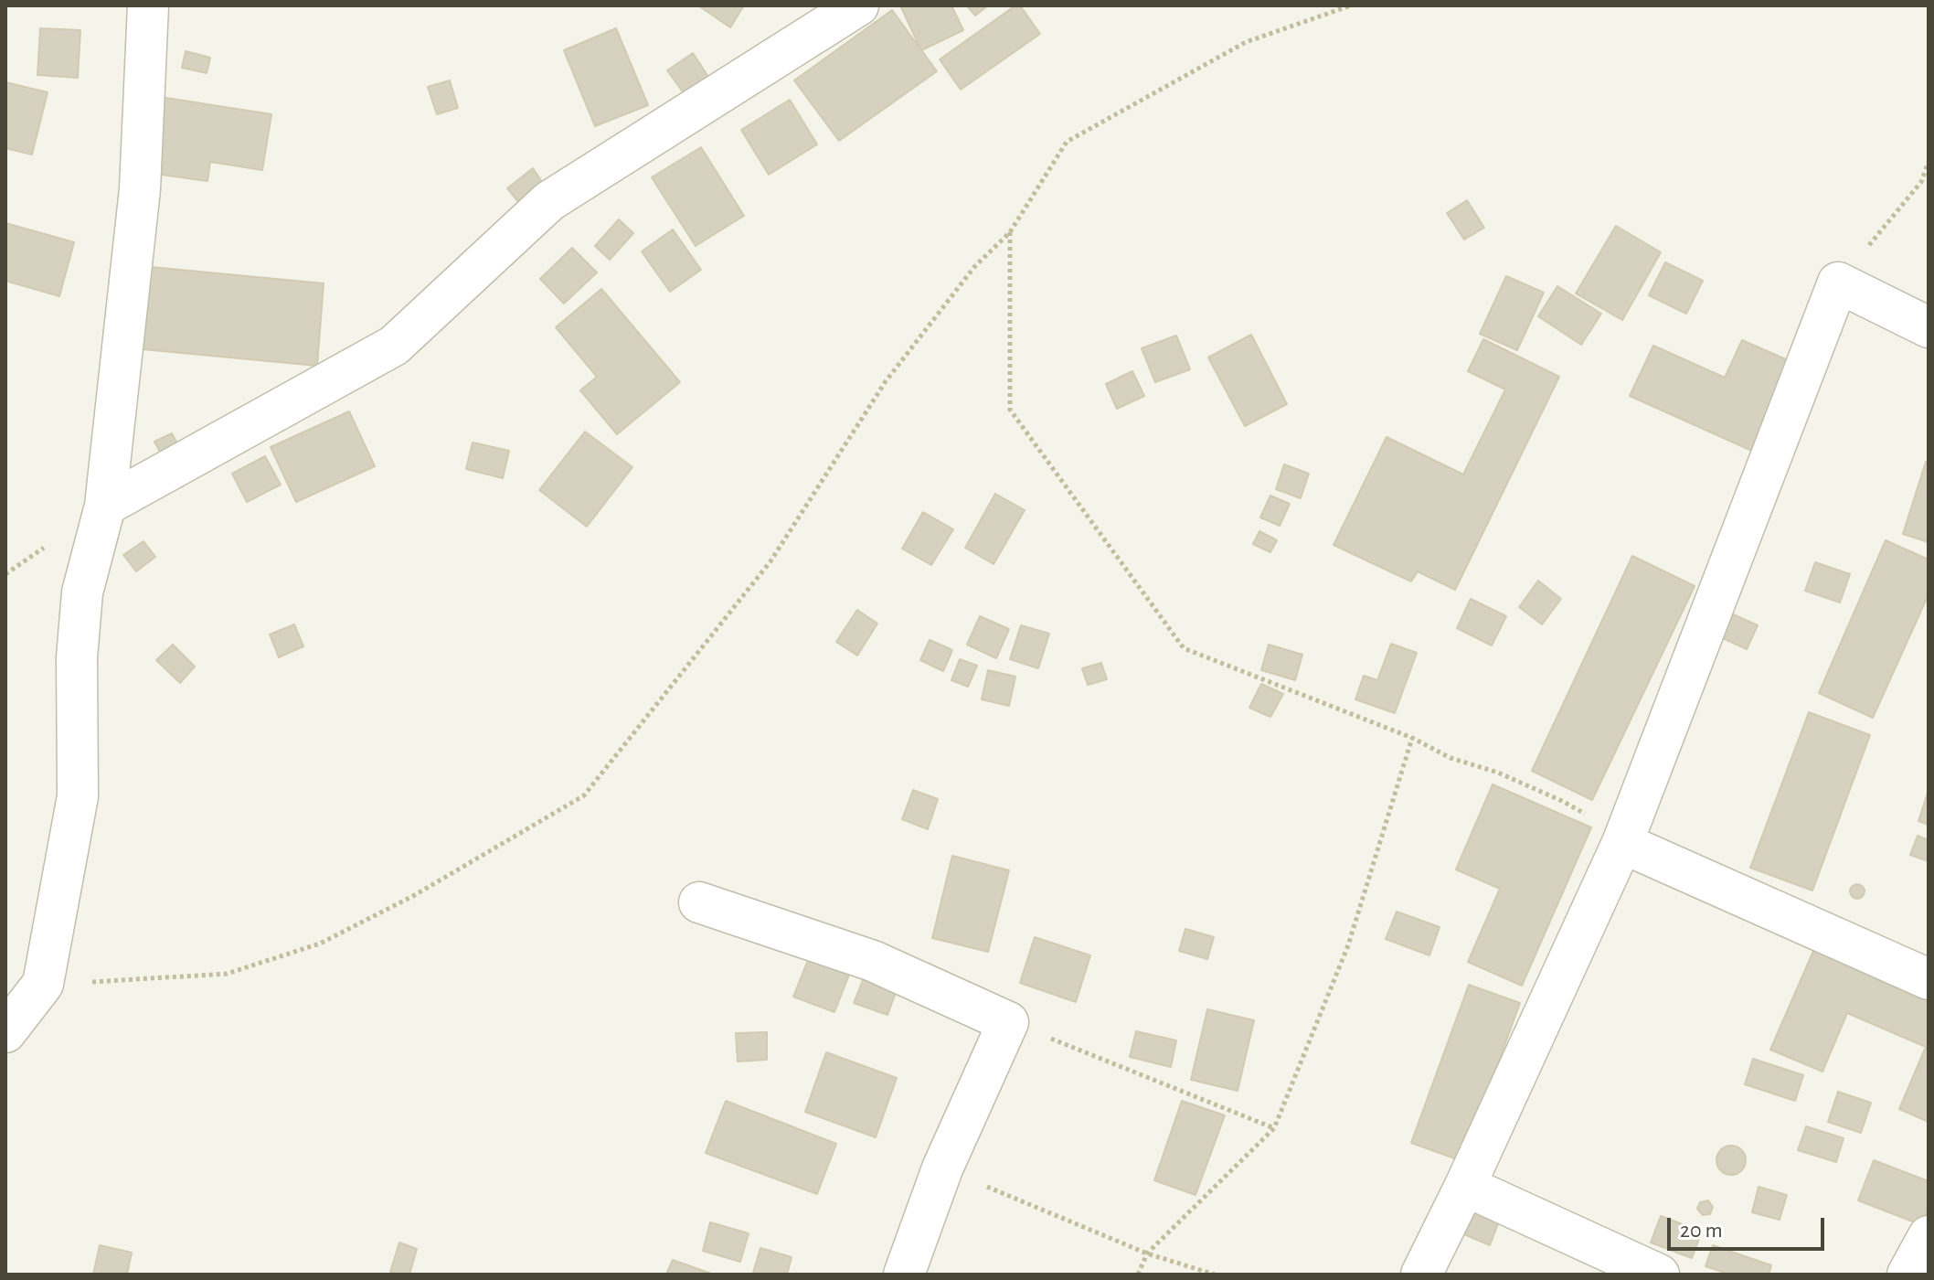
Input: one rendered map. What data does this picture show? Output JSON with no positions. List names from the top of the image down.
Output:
{
  "scale_bar": "20 m"
}
